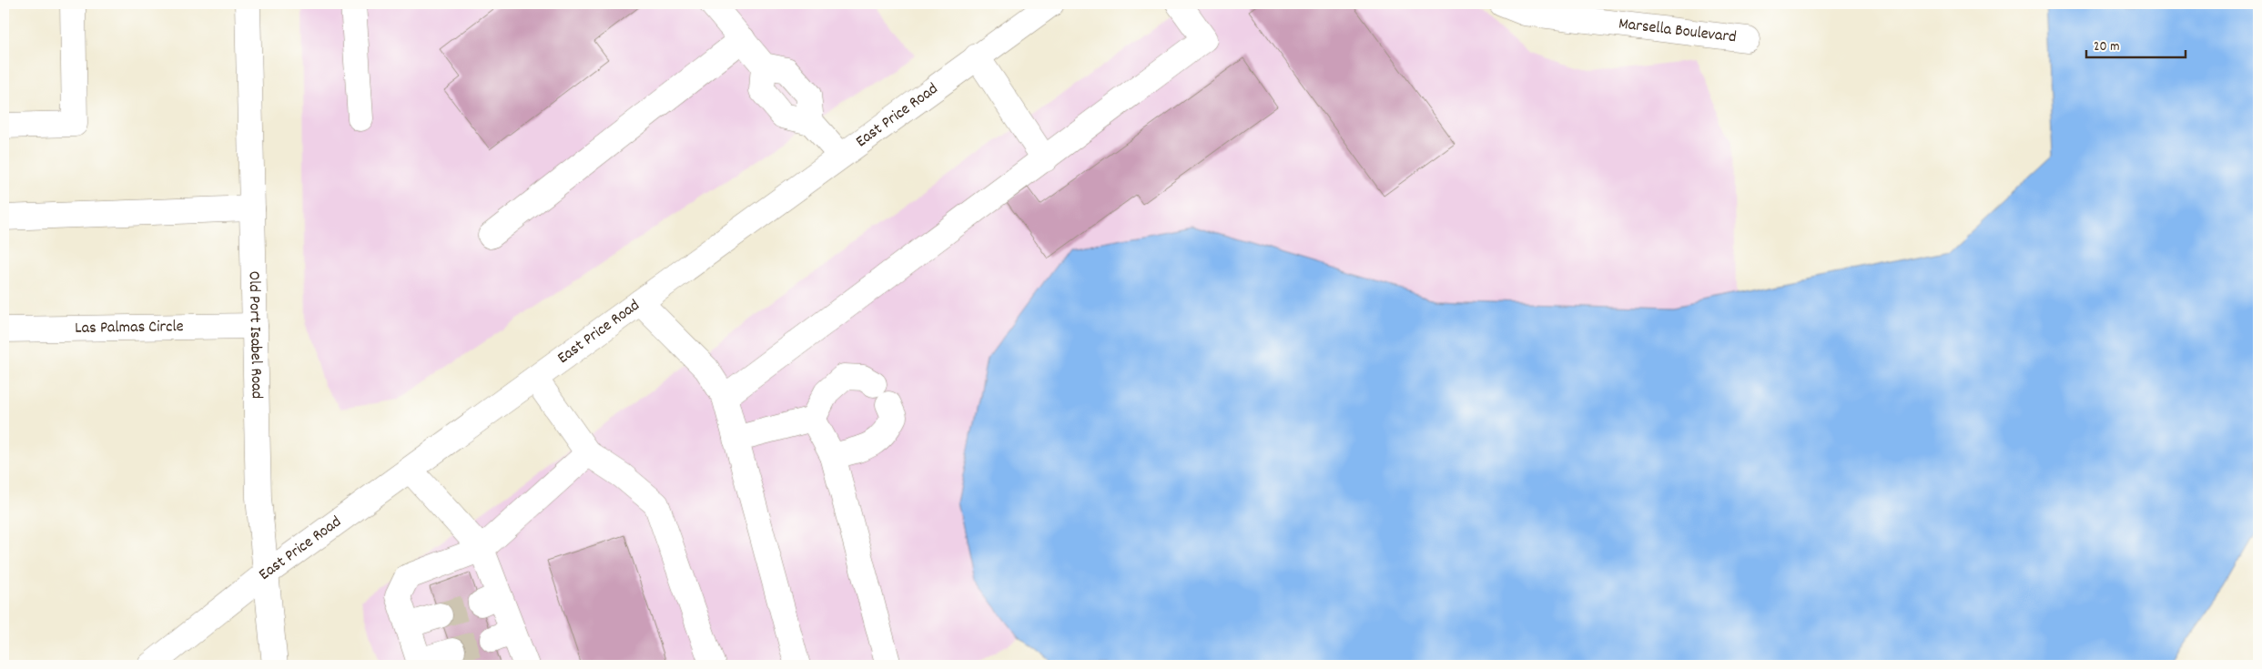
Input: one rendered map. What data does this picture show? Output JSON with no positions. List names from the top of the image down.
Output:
{
  "streets": {
    "street": [
      "Marsella Boulevard",
      "East Price Road",
      "Las Palmas Circle",
      "Old Port Isabel Road"
    ]
  },
  "crossings": [
    ["East Price Road", "Old Port Isabel Road"],
    ["Las Palmas Circle", "Old Port Isabel Road"]
  ],
  "scale_bar": "20 m"
}
